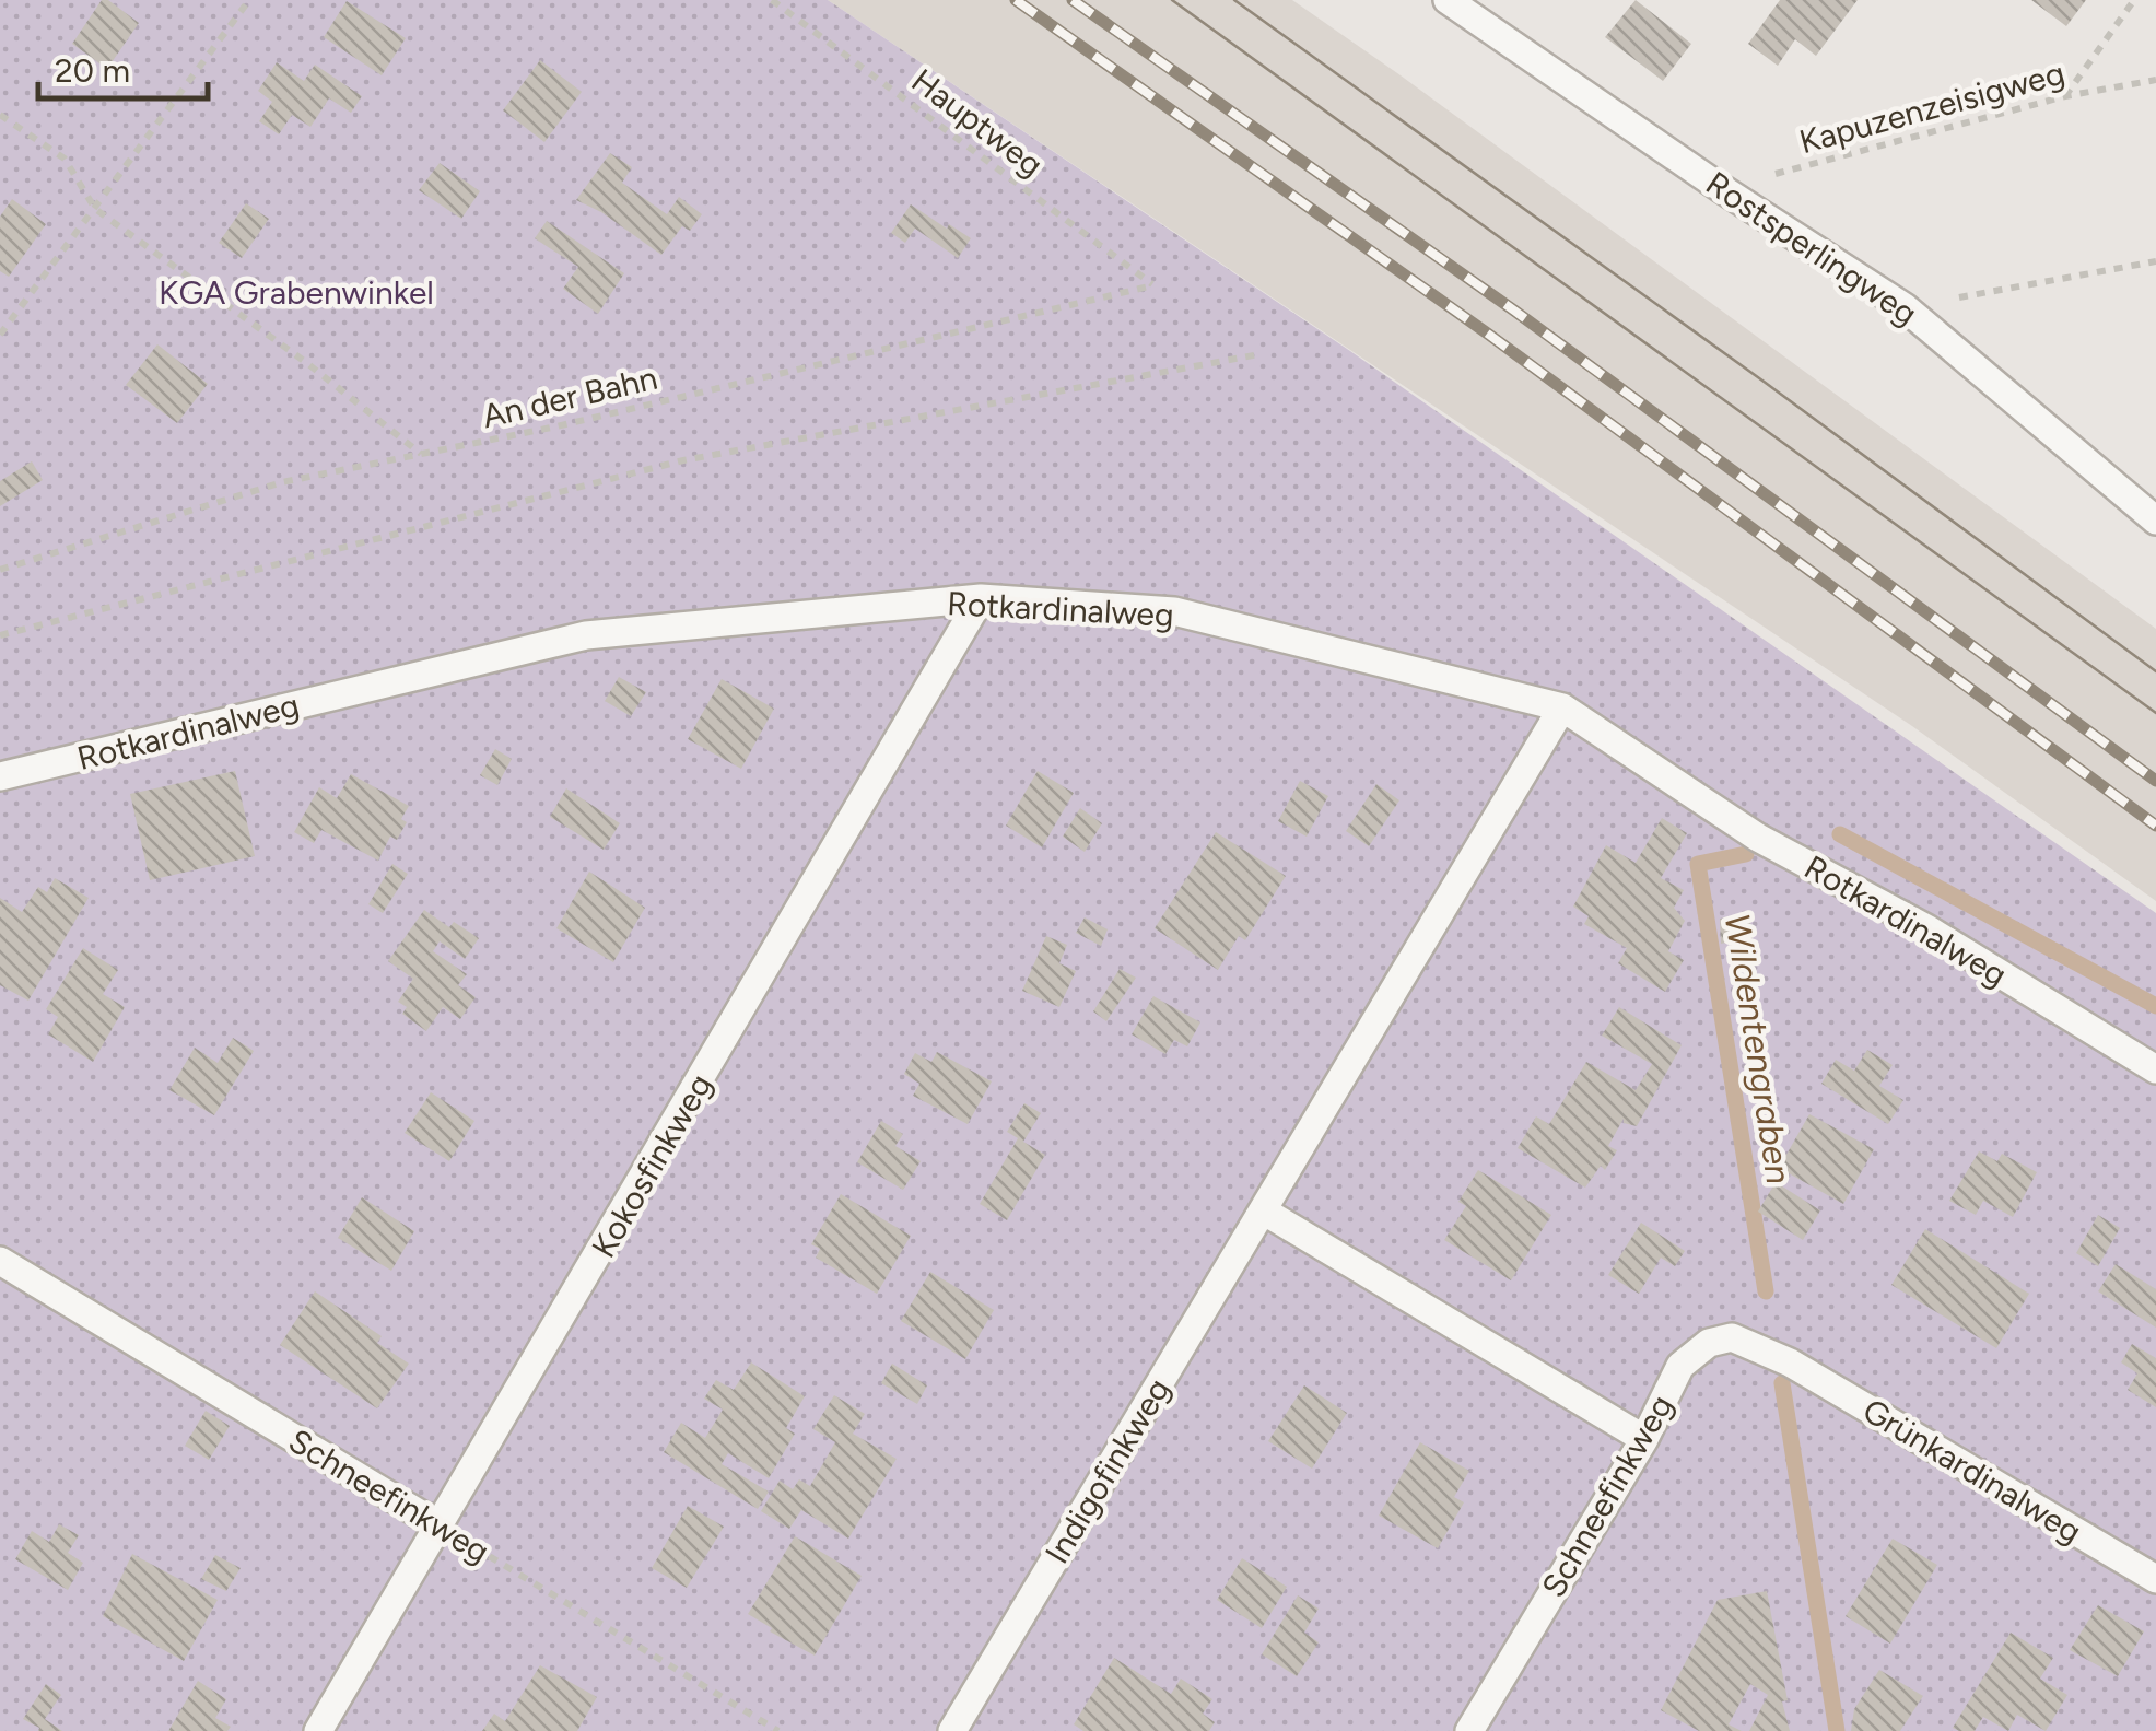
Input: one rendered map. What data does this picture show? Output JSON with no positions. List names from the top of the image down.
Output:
{
  "streets": {
    "lane": [
      "Rostsperlingweg",
      "Rotkardinalweg",
      "Kokosfinkweg",
      "Indigofinkweg",
      "Grünkardinalweg",
      "Schneefinkweg"
    ],
    "path": ["Kapuzenzeisigweg", "Hauptweg", "An der Bahn"]
  },
  "crossings": [
    ["Kapuzenzeisigweg", "Rostsperlingweg"],
    ["Hauptweg", "An der Bahn"],
    ["Rotkardinalweg", "Kokosfinkweg"],
    ["Rotkardinalweg", "Indigofinkweg"],
    ["Kokosfinkweg", "Schneefinkweg"],
    ["Grünkardinalweg", "Schneefinkweg"]
  ],
  "water": ["Wildentengraben"],
  "parks": ["KGA Grabenwinkel"],
  "scale_bar": "20 m"
}
